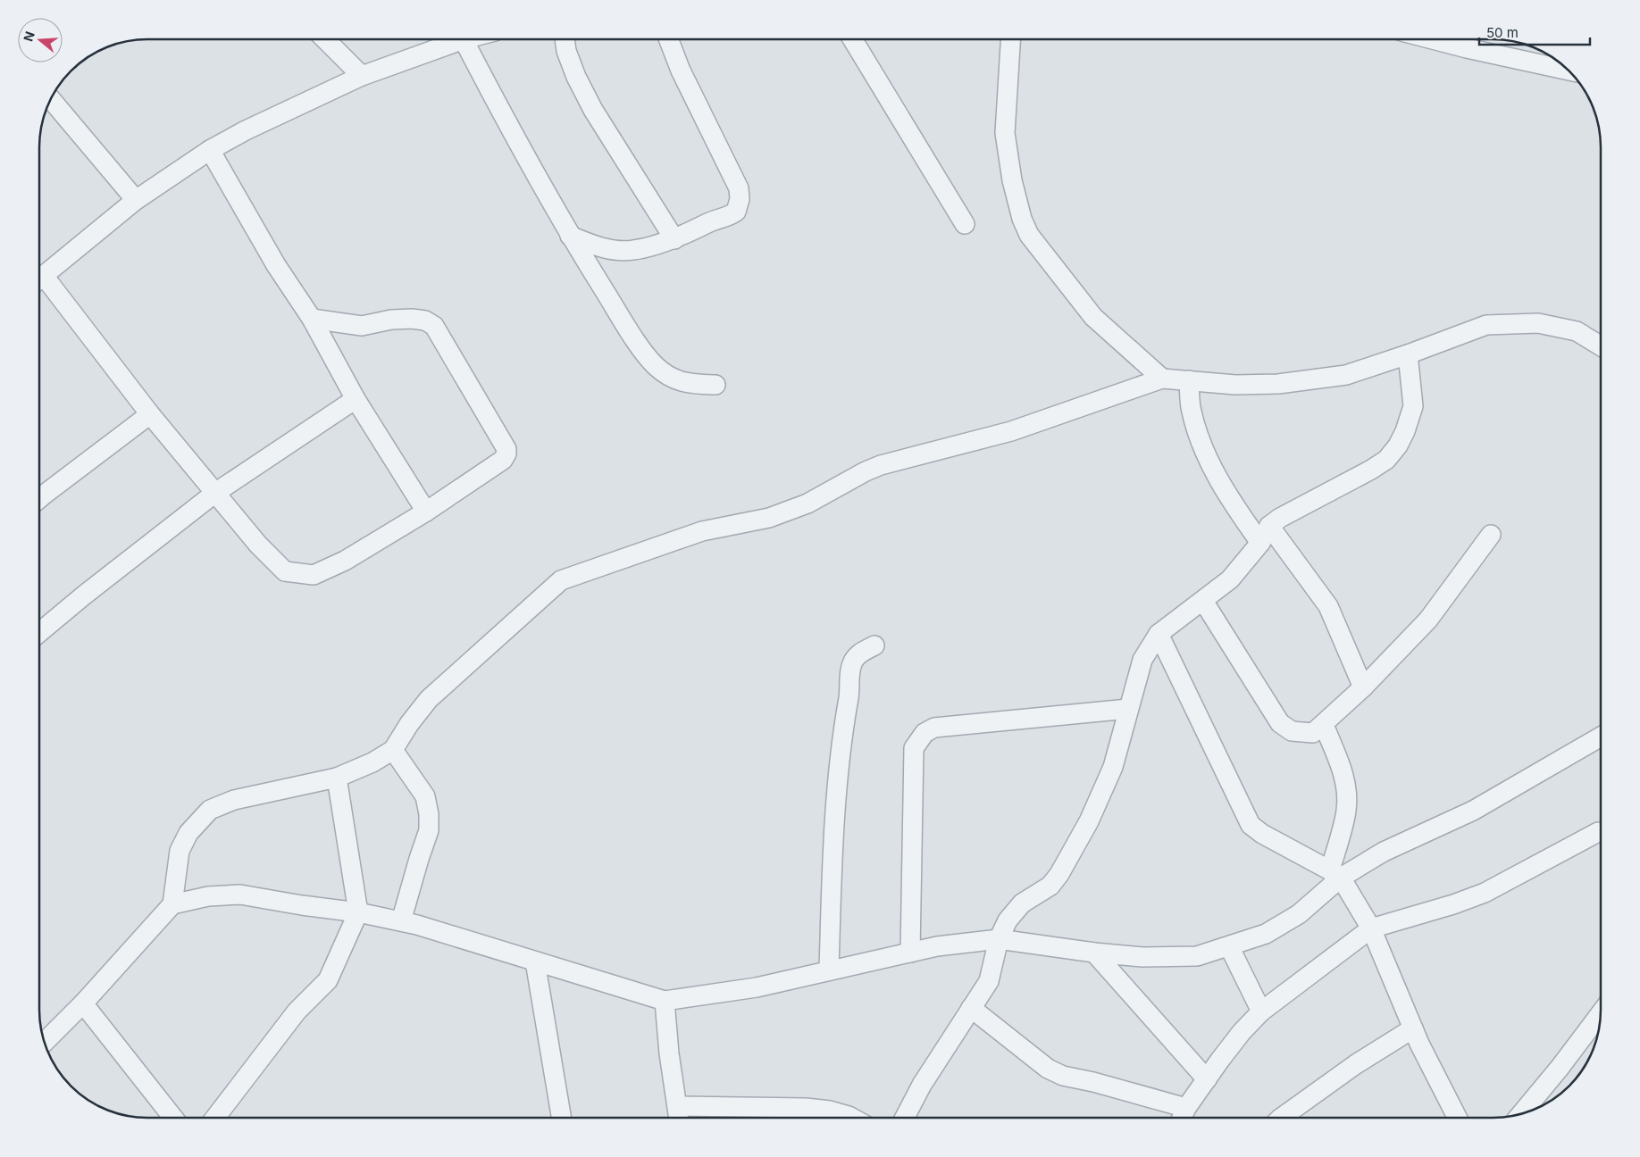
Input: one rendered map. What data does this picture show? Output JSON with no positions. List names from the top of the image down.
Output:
{
  "scale_bar": "50 m",
  "north": "left"
}
